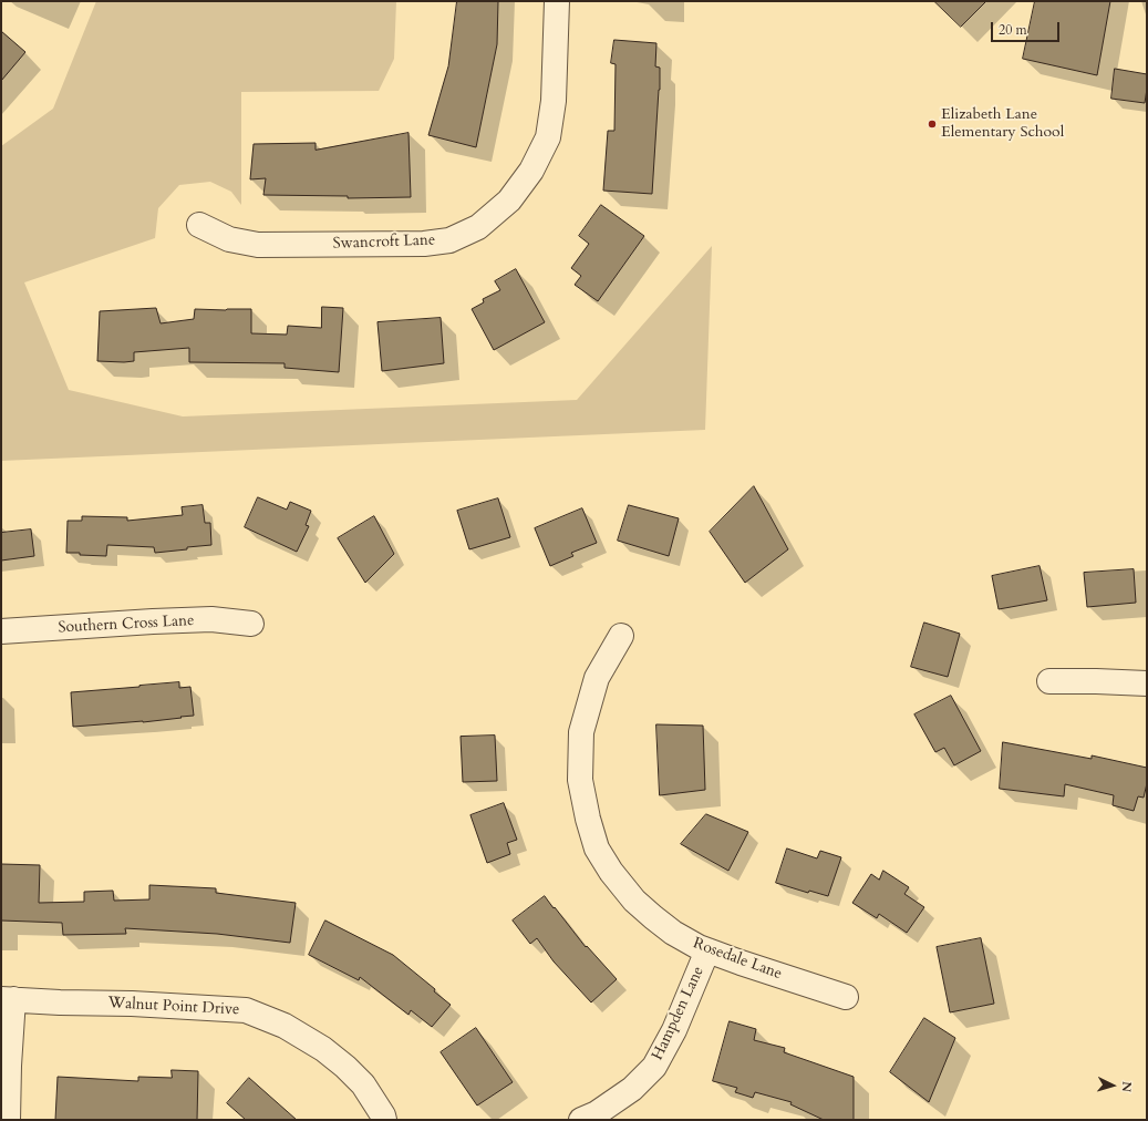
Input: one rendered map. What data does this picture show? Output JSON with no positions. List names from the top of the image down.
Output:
{
  "streets": {
    "street": [
      "Swancroft Lane",
      "Southern Cross Lane",
      "Rosedale Lane",
      "Walnut Point Drive",
      "Hampden Lane"
    ]
  },
  "crossings": [
    ["Rosedale Lane", "Hampden Lane"]
  ],
  "places": ["Elizabeth Lane Elementary School"],
  "scale_bar": "20 m",
  "north": "right"
}
